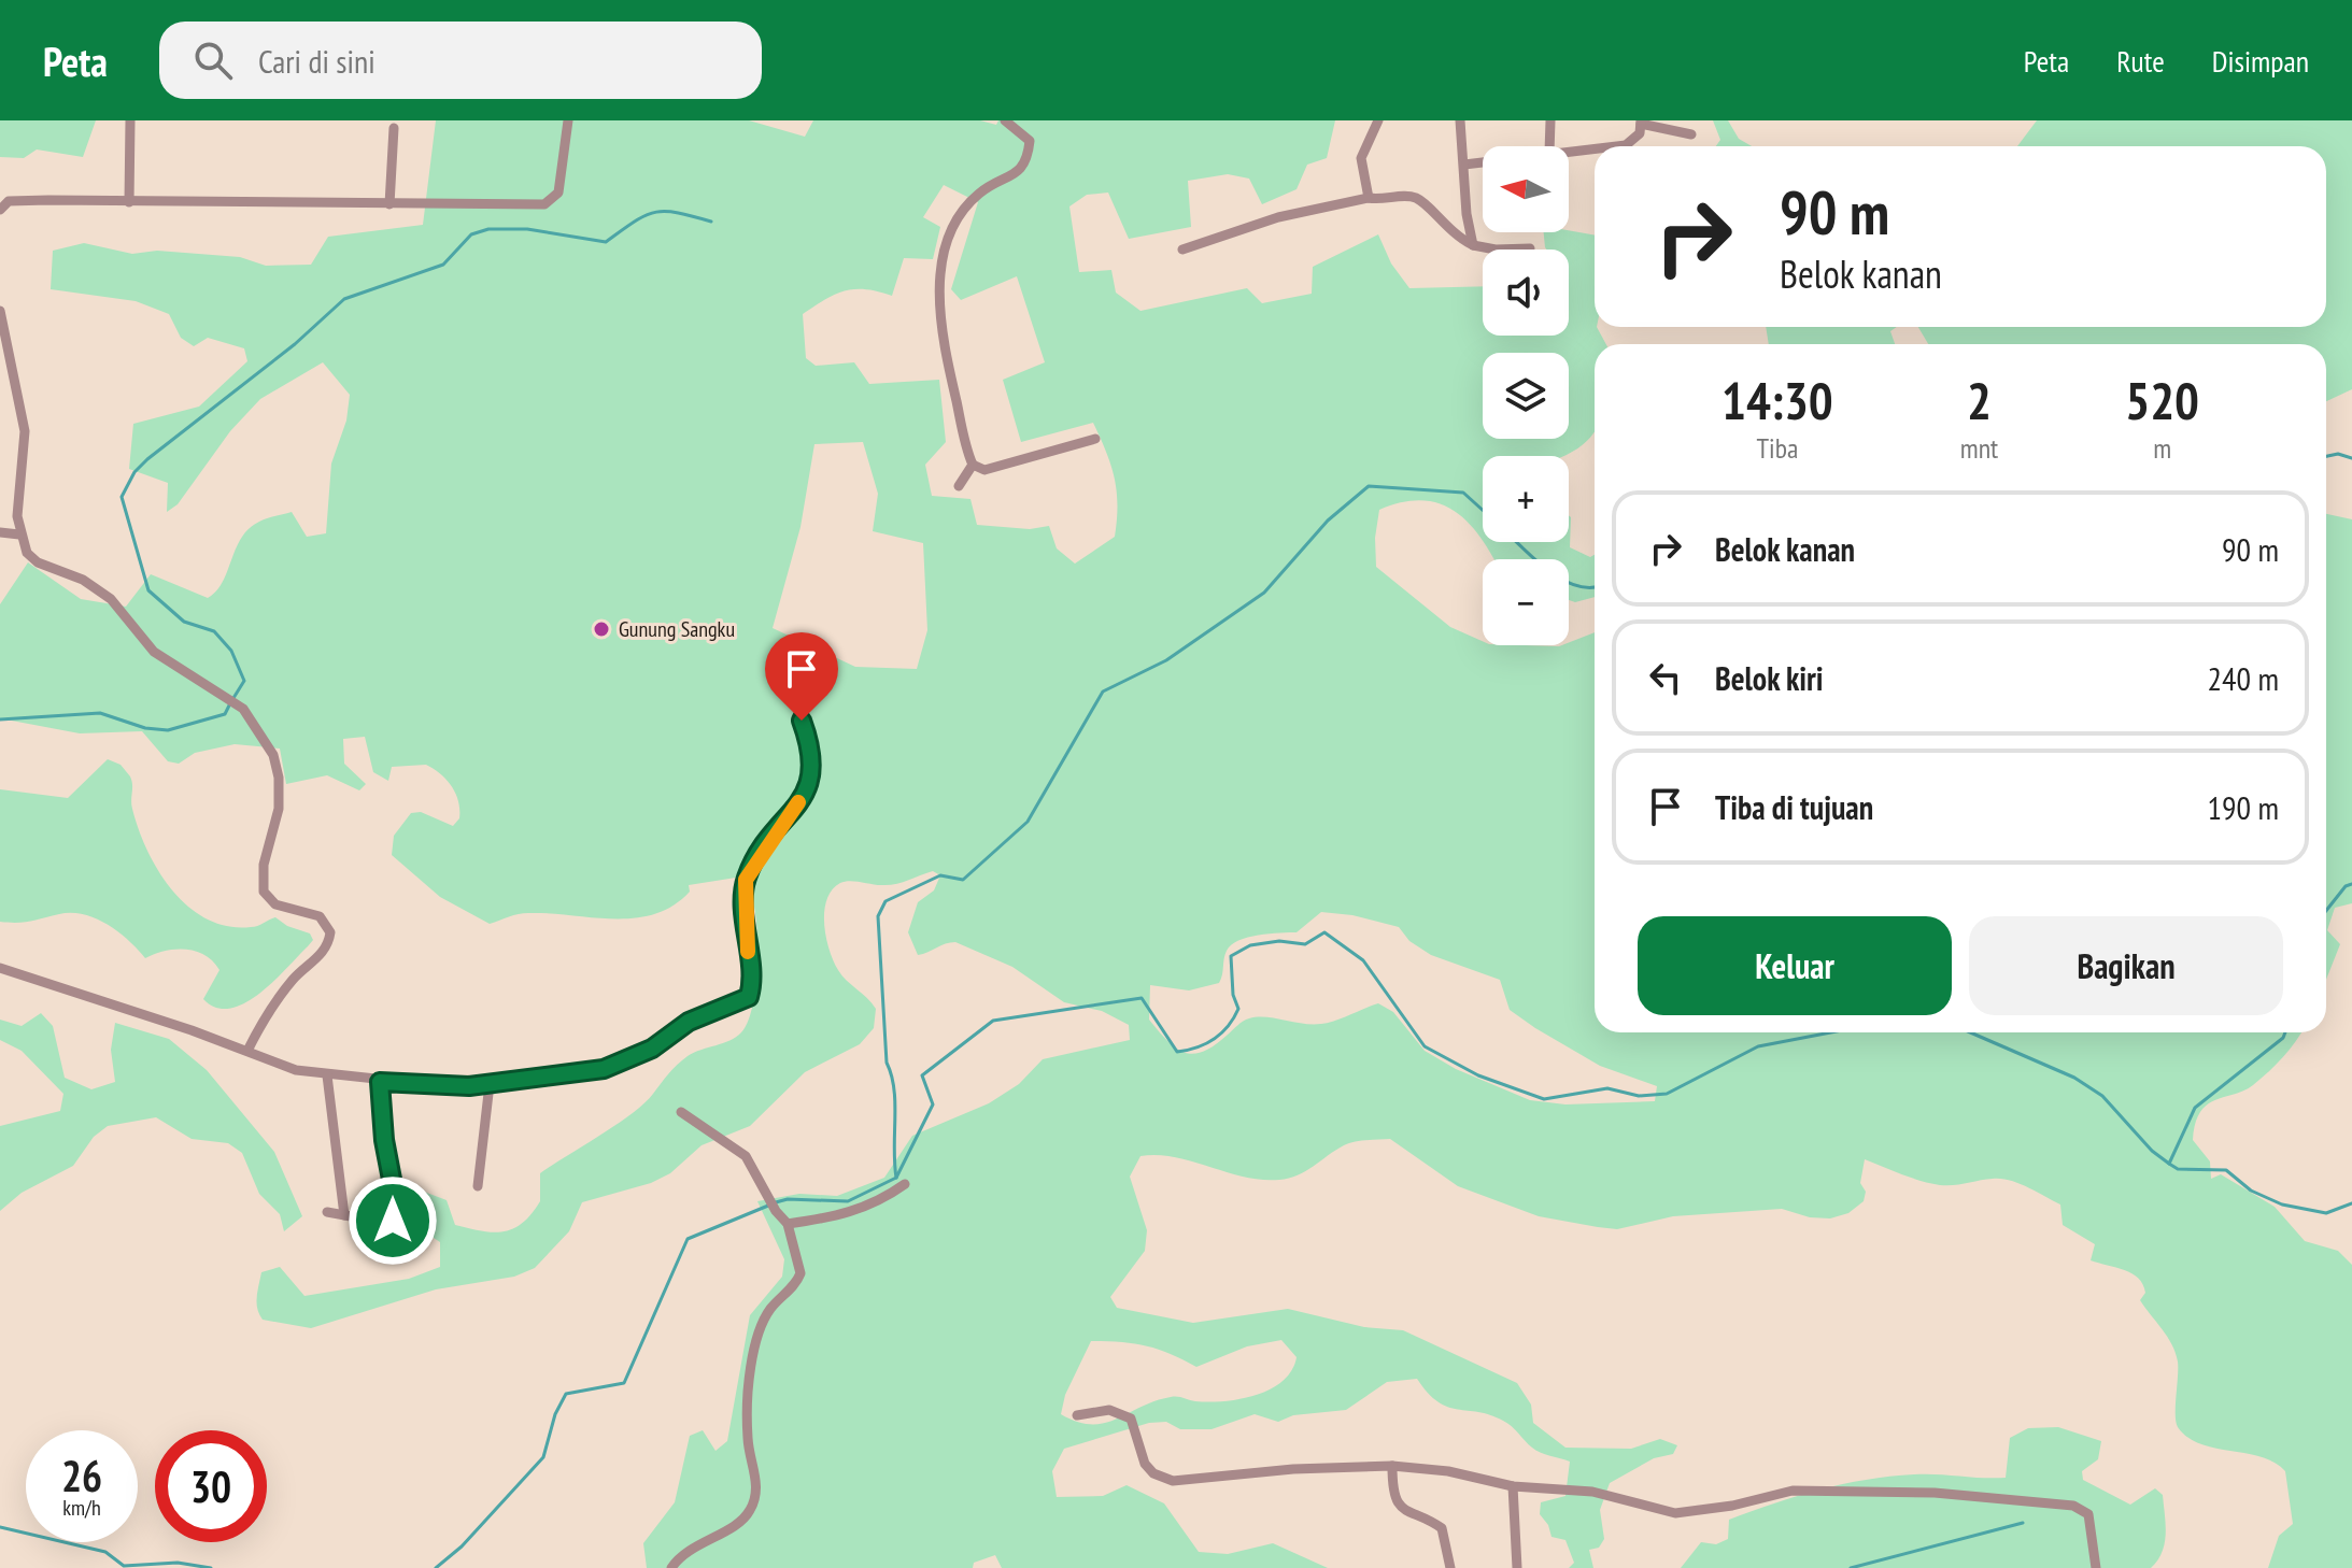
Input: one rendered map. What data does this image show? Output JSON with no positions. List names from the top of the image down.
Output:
{
  "places": ["Gunung Sangku"],
  "north": "left",
  "page": {
    "header": "Peta",
    "search": "Cari di sini",
    "nav": ["Peta", "Rute", "Disimpan"],
    "map_buttons": ["+", "−"],
    "turn": ["90 m", "Belok kanan"],
    "eta": [
      "14:30",
      "Tiba",
      "2",
      "mnt",
      "520",
      "m"
    ],
    "list": [
      {
        "name": "Belok kanan",
        "value": "90 m"
      },
      {
        "name": "Belok kiri",
        "value": "240 m"
      },
      {
        "name": "Tiba di tujuan",
        "value": "190 m"
      }
    ],
    "buttons": ["Keluar", "Bagikan"],
    "speed": "26 km/h",
    "limit": "30"
  }
}
